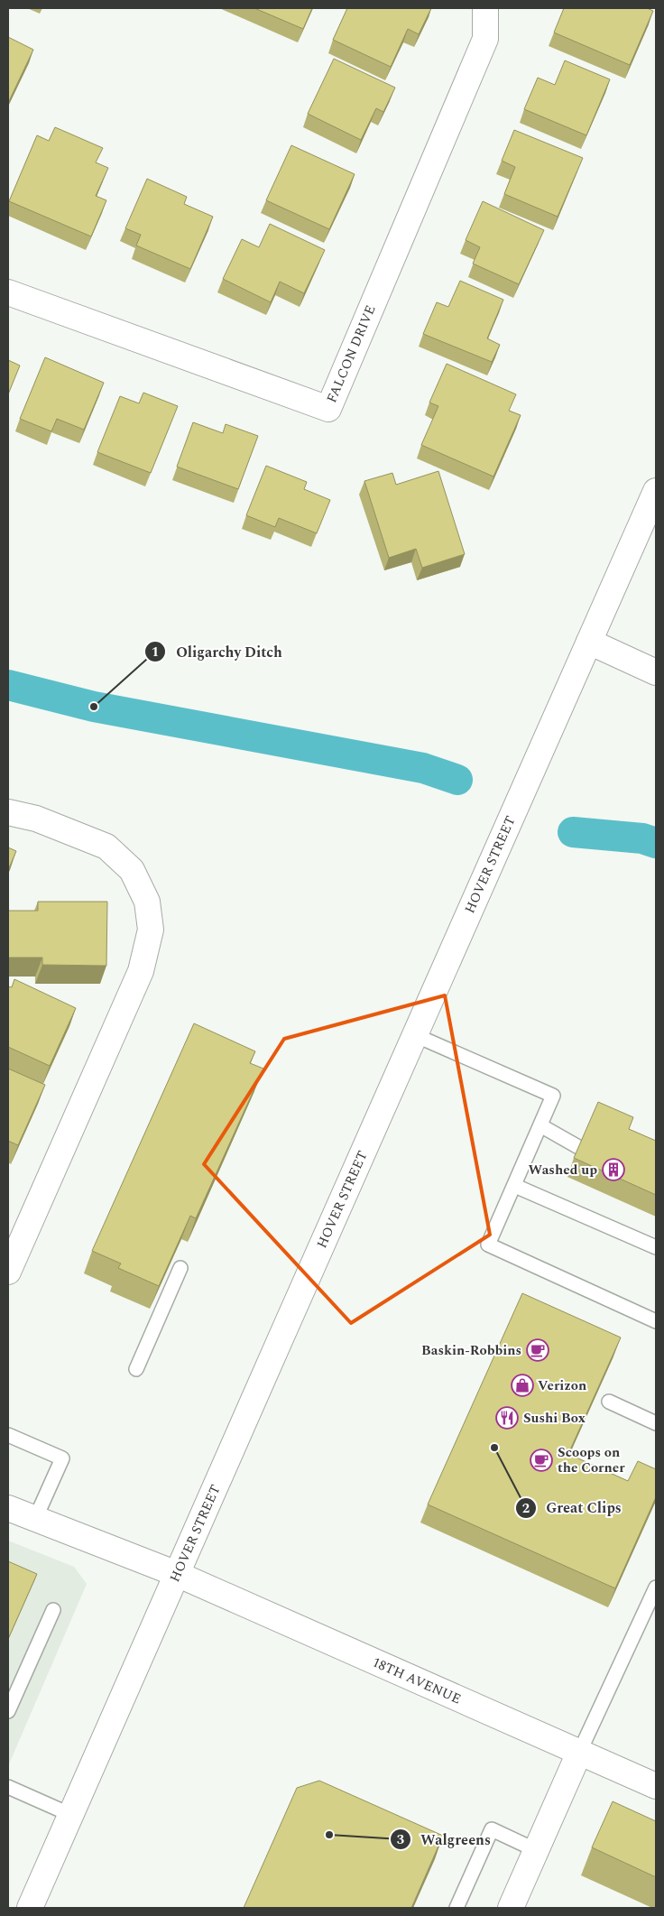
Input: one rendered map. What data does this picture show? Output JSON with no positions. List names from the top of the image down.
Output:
{
  "streets": {
    "street": ["FALCON DRIVE", "HOVER STREET", "18TH AVENUE"]
  },
  "crossings": [
    ["HOVER STREET", "18TH AVENUE"]
  ],
  "places": {
    "other": ["Oligarchy Ditch", "Great Clips", "Walgreens"],
    "building": ["Washed up"],
    "cafe": ["Baskin-Robbins", "Scoops on the Corner"],
    "shop": ["Verizon"],
    "restaurant": ["Sushi Box"]
  }
}
